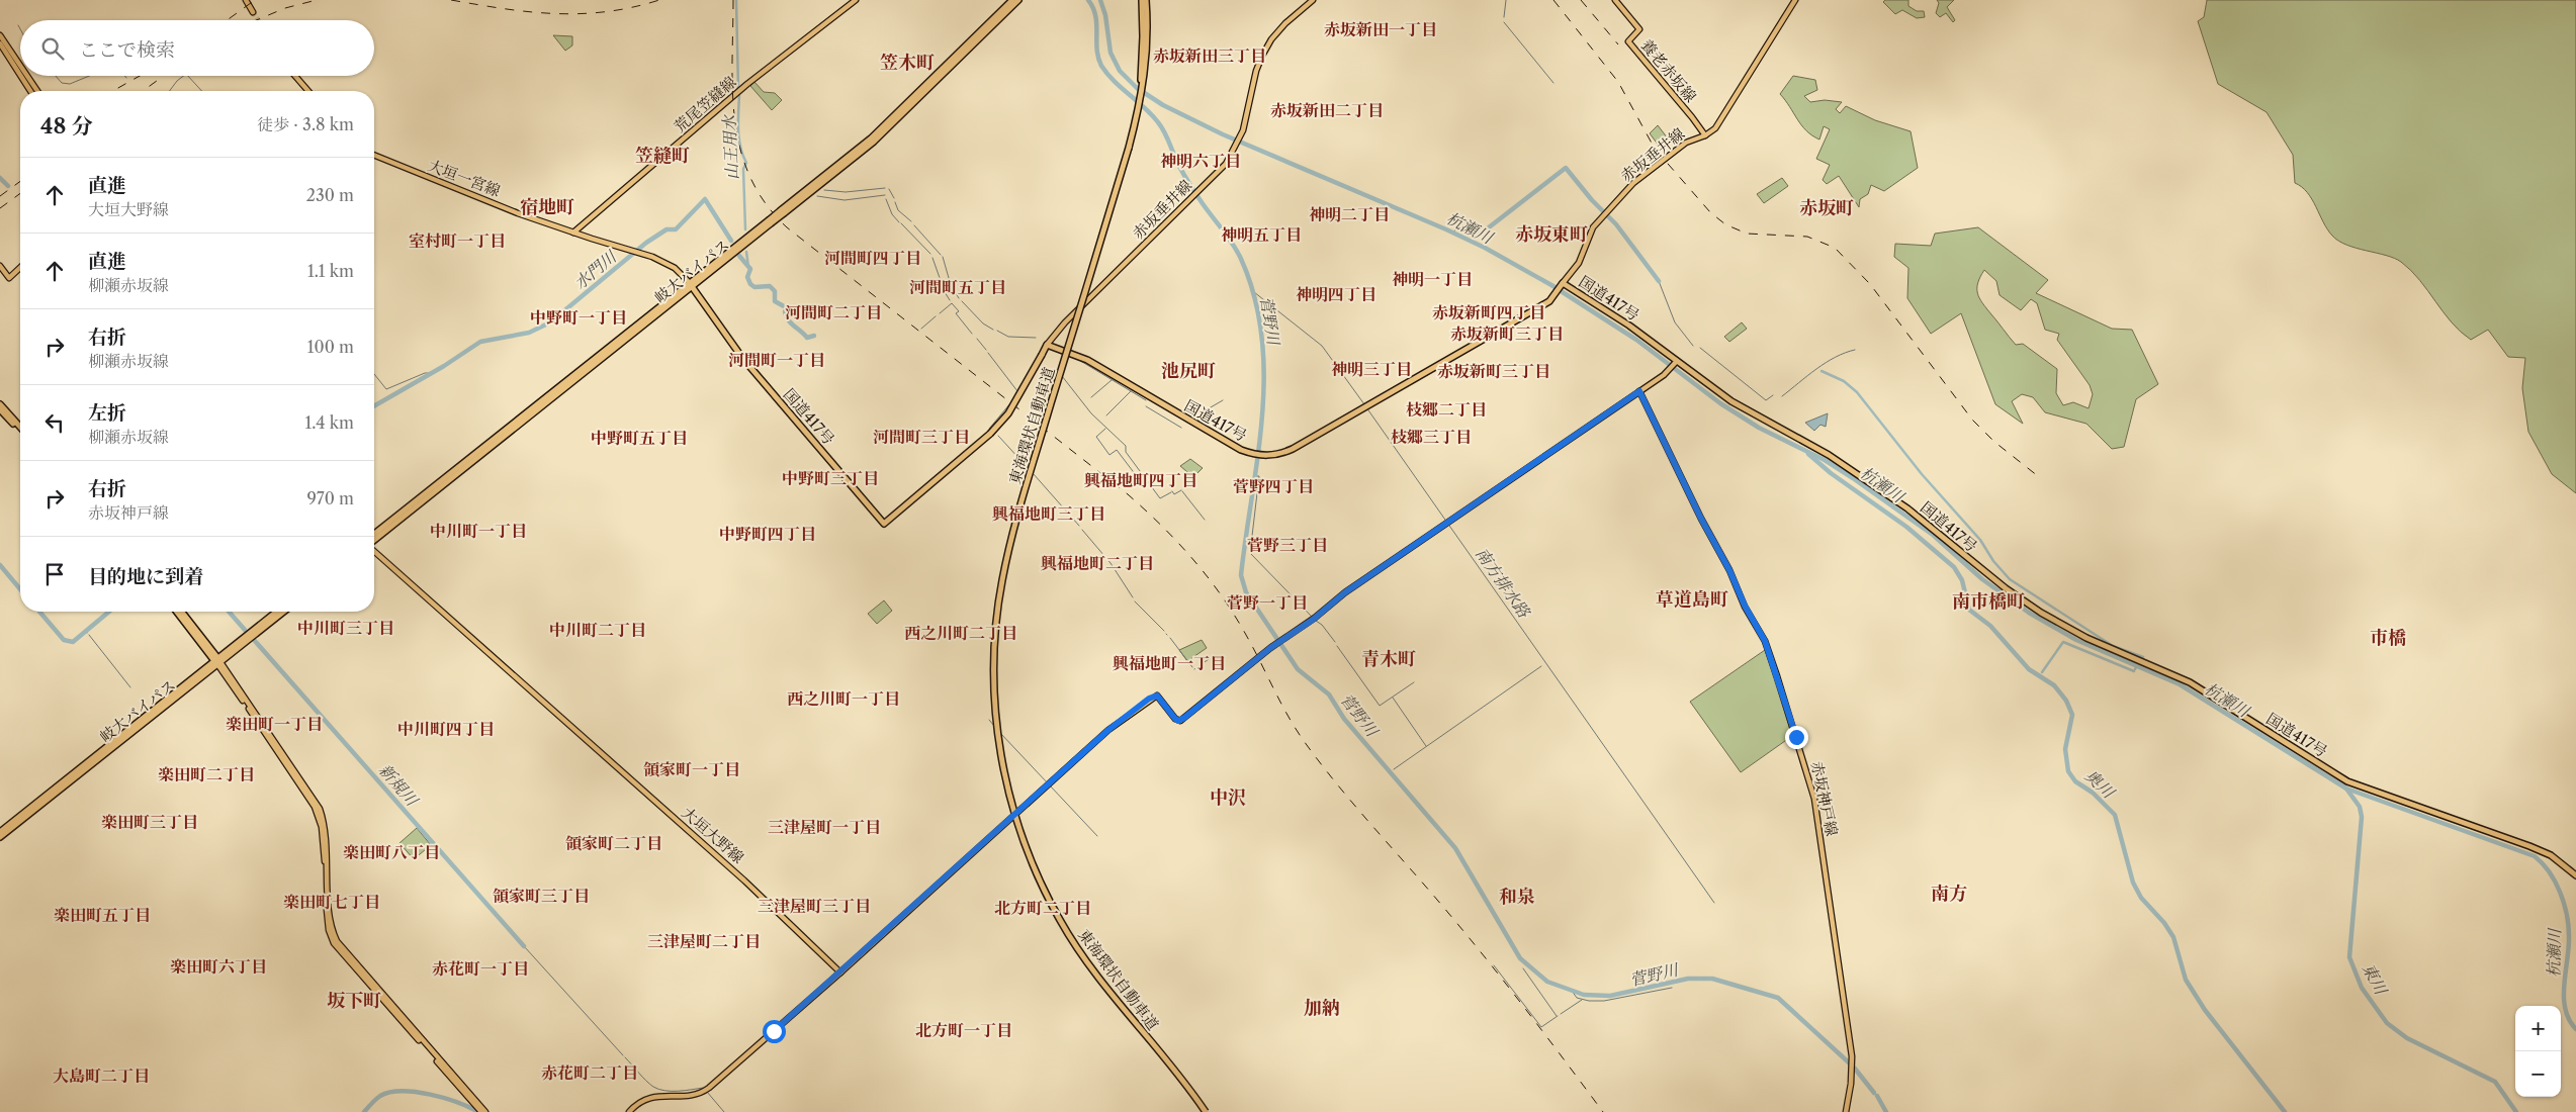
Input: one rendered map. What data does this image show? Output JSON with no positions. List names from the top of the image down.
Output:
{
  "streets": {
    "highway": ["岐大バイパス", "国道417号", "東海環状自動車道"],
    "main road": [
      "養老赤坂線",
      "荒尾笠縫線",
      "赤坂垂井線",
      "大垣一宮線",
      "赤坂神戸線",
      "大垣大野線"
    ]
  },
  "crossings": [
    ["養老赤坂線", "赤坂垂井線"],
    ["荒尾笠縫線", "大垣一宮線"],
    ["赤坂垂井線", "国道417号"],
    ["大垣一宮線", "岐大バイパス"],
    ["大垣一宮線", "国道417号"],
    ["岐大バイパス", "国道417号"]
  ],
  "districts": [
    "赤坂新田一丁目",
    "赤坂新田三丁目",
    "笠木町",
    "赤坂新田二丁目",
    "笠縫町",
    "神明六丁目",
    "宿地町",
    "赤坂町",
    "神明二丁目",
    "神明五丁目",
    "赤坂東町",
    "室村町一丁目",
    "河間町四丁目",
    "神明一丁目",
    "河間町五丁目",
    "神明四丁目",
    "河間町二丁目",
    "赤坂新町四丁目",
    "中野町一丁目",
    "赤坂新町三丁目",
    "河間町一丁目",
    "神明三丁目",
    "池尻町",
    "赤坂新町三丁目",
    "枝郷二丁目",
    "河間町三丁目",
    "枝郷三丁目",
    "中野町五丁目",
    "中野町三丁目",
    "興福地町四丁目",
    "菅野四丁目",
    "興福地町三丁目",
    "中川町一丁目",
    "中野町四丁目",
    "菅野三丁目",
    "興福地町二丁目",
    "草道島町",
    "南市橋町",
    "菅野一丁目",
    "中川町三丁目",
    "中川町二丁目",
    "西之川町二丁目",
    "市橋",
    "青木町",
    "興福地町一丁目",
    "西之川町一丁目",
    "楽田町一丁目",
    "中川町四丁目",
    "領家町一丁目",
    "楽田町二丁目",
    "中沢",
    "楽田町三丁目",
    "三津屋町一丁目",
    "領家町二丁目",
    "楽田町八丁目",
    "南方",
    "領家町三丁目",
    "和泉",
    "楽田町七丁目",
    "三津屋町三丁目",
    "北方町二丁目",
    "楽田町五丁目",
    "三津屋町二丁目",
    "楽田町六丁目",
    "赤花町一丁目",
    "坂下町",
    "加納",
    "北方町一丁目",
    "赤花町二丁目",
    "大島町二丁目"
  ],
  "water": [
    "山王用水",
    "杭瀬川",
    "水門川",
    "菅野川",
    "南方排水路",
    "奥川",
    "新規川",
    "東川"
  ],
  "page": {
    "search": "ここで検索",
    "heading": ["48 分", "徒歩 · 3.8 km"],
    "list": [
      ["直進", "大垣大野線", "230 m"],
      ["直進", "柳瀬赤坂線", "1.1 km"],
      ["右折", "柳瀬赤坂線", "100 m"],
      ["左折", "柳瀬赤坂線", "1.4 km"],
      ["右折", "赤坂神戸線", "970 m"],
      "目的地に到着"
    ],
    "map_buttons": ["+", "−"]
  }
}
